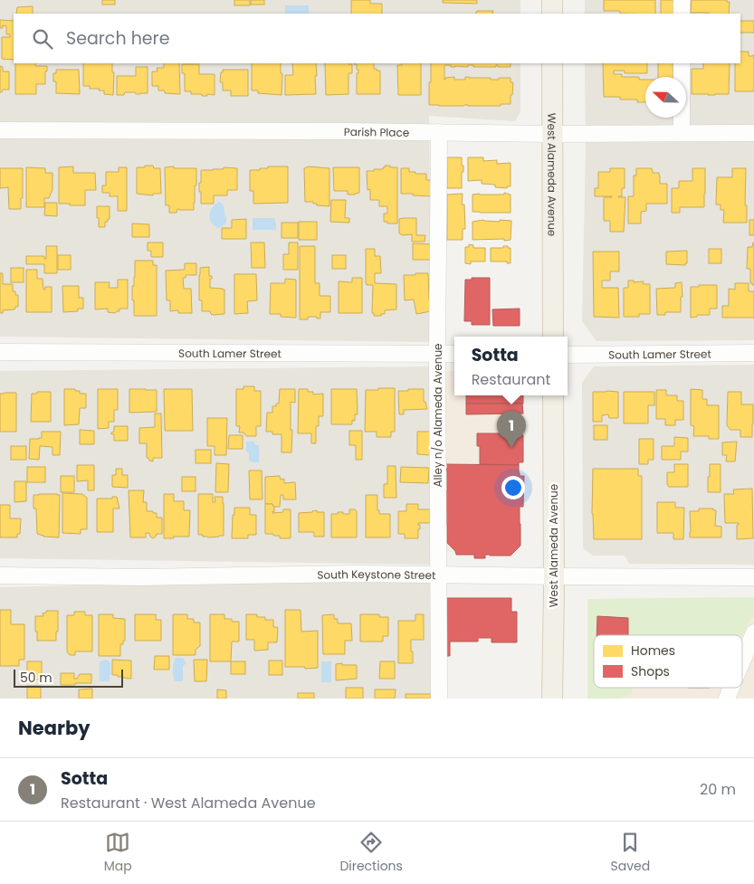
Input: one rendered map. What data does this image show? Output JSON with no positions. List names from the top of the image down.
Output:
{
  "streets": {
    "main road": ["West Alameda Avenue"],
    "street": [
      "Parish Place",
      "South Lamer Street",
      "Alley n/o Alameda Avenue",
      "South Keystone Street"
    ]
  },
  "crossings": [
    ["Parish Place", "West Alameda Avenue"],
    ["Parish Place", "Alley n/o Alameda Avenue"],
    ["West Alameda Avenue", "South Keystone Street"],
    ["South Lamer Street", "Alley n/o Alameda Avenue"],
    ["Alley n/o Alameda Avenue", "South Keystone Street"]
  ],
  "legend": ["Homes", "Shops"],
  "scale_bar": "50 m",
  "north": "left",
  "page": {
    "search": "Search here",
    "popup": ["Sotta", "Restaurant"],
    "pins": "1",
    "scale": "50 m",
    "heading": "Nearby",
    "list": [
      {
        "mark": "1",
        "name": "Sotta",
        "note": "Restaurant · West Alameda Avenue",
        "value": "20 m"
      }
    ],
    "nav": ["Map", "Directions", "Saved"]
  }
}
